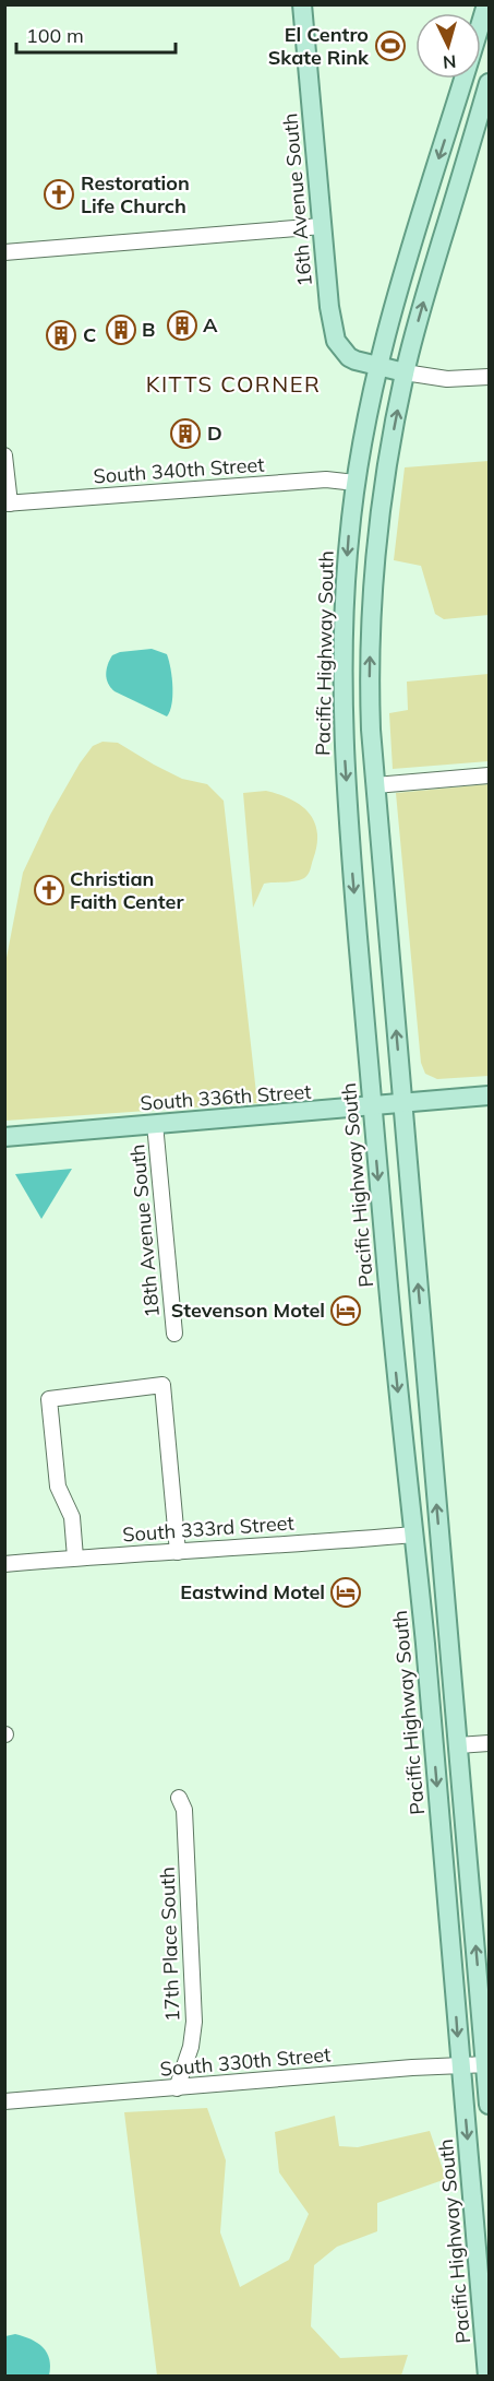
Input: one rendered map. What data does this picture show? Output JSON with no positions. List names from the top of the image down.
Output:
{
  "streets": {
    "main road": ["16th Avenue South", "Pacific Highway South", "South 336th Street"],
    "street": [
      "South 340th Street",
      "18th Avenue South",
      "South 333rd Street",
      "17th Place South",
      "South 330th Street"
    ]
  },
  "crossings": [
    ["16th Avenue South", "Pacific Highway South"],
    ["South 340th Street", "Pacific Highway South"],
    ["Pacific Highway South", "South 336th Street"],
    ["Pacific Highway South", "South 333rd Street"],
    ["Pacific Highway South", "South 330th Street"],
    ["South 336th Street", "18th Avenue South"],
    ["17th Place South", "South 330th Street"]
  ],
  "districts": ["KITTS CORNER"],
  "places": {
    "sports": ["El Centro Skate Rink"],
    "church": ["Restoration Life Church", "Christian Faith Center"],
    "building": [
      "A",
      "B",
      "C",
      "D"
    ],
    "hotel": ["Stevenson Motel", "Eastwind Motel"]
  },
  "scale_bar": "100 m",
  "north": "bottom"
}
